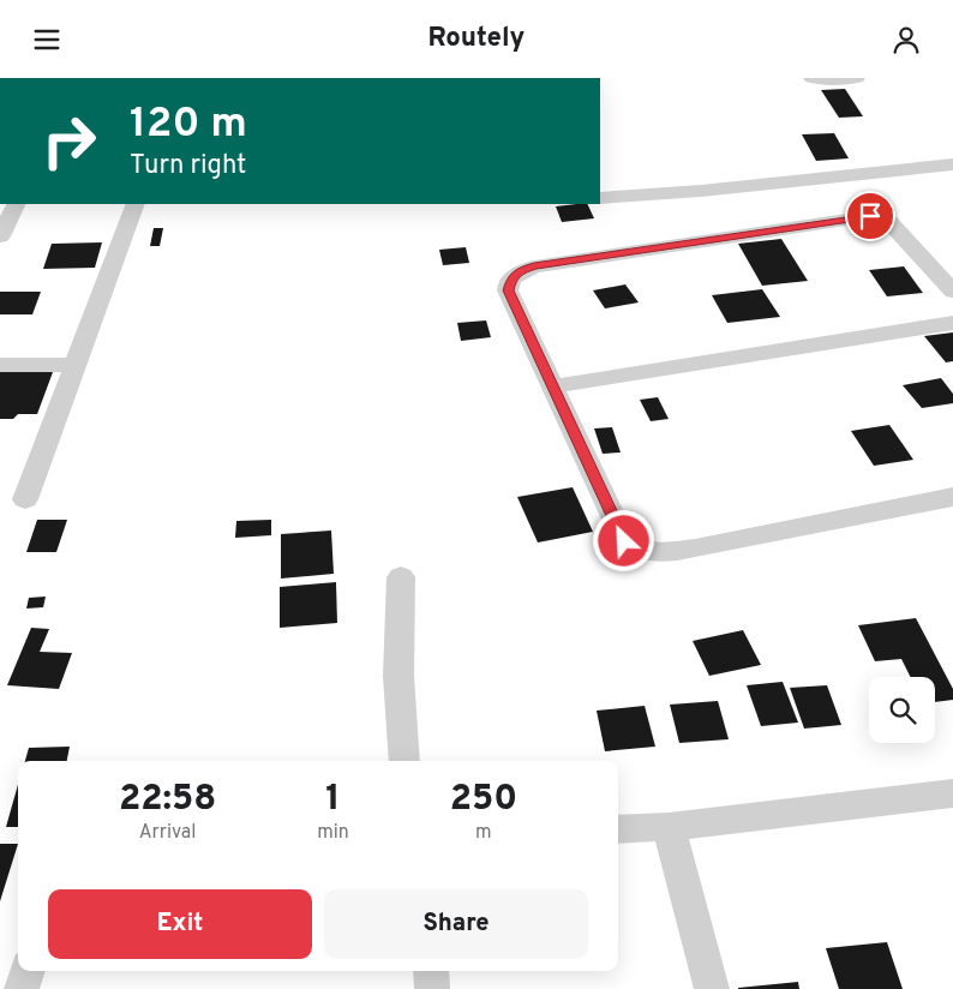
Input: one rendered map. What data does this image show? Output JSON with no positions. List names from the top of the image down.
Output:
{
  "page": {
    "header": "Routely",
    "turn": ["120 m", "Turn right"],
    "eta": [
      "22:58",
      "Arrival",
      "1",
      "min",
      "250",
      "m"
    ],
    "buttons": ["Exit", "Share"]
  }
}
